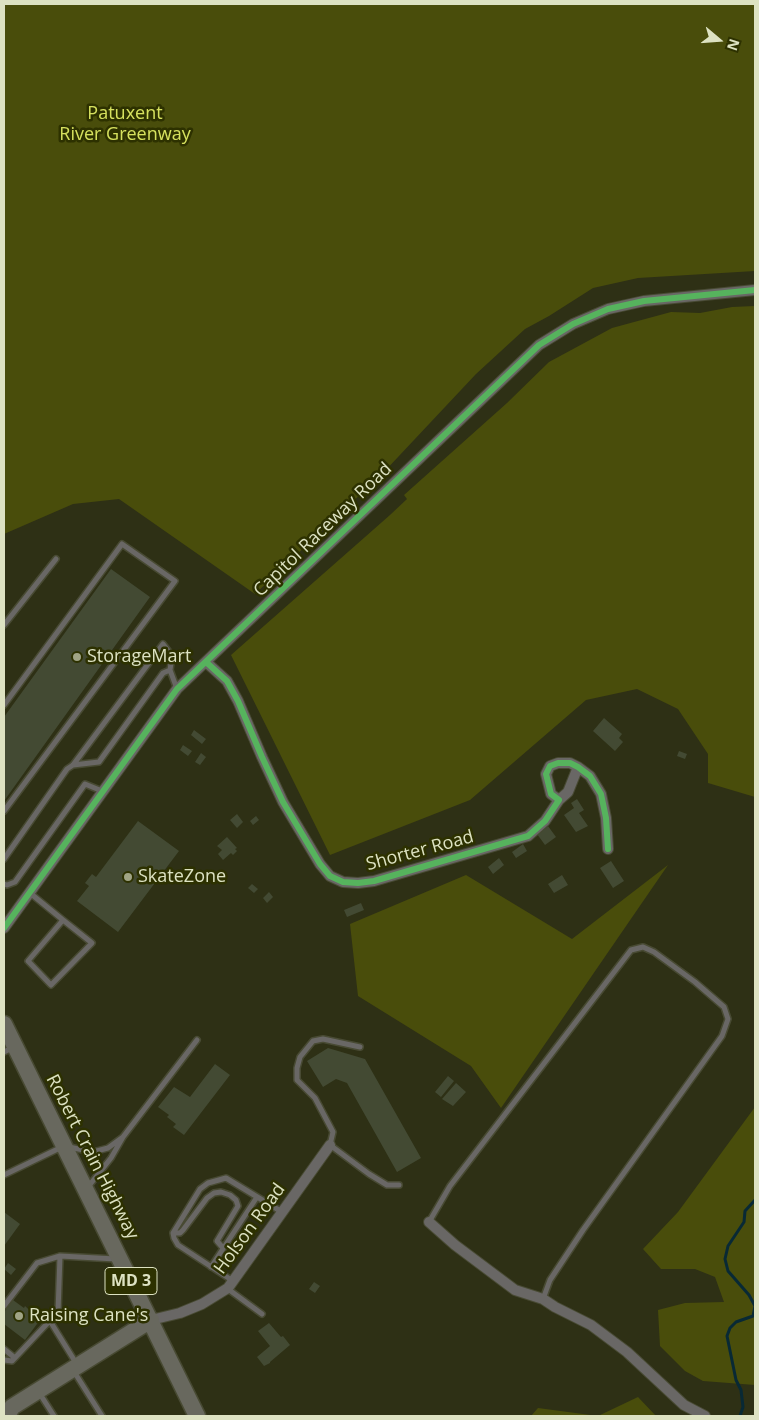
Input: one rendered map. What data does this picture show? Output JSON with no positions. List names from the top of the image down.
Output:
{
  "streets": {
    "highway": ["Robert Crain Highway", "MD 3"],
    "street": ["Capitol Raceway Road", "Shorter Road", "Holson Road"]
  },
  "crossings": [
    ["Capitol Raceway Road", "Shorter Road"],
    ["Robert Crain Highway", "Holson Road"]
  ],
  "parks": ["Patuxent River Greenway"],
  "places": ["StorageMart", "SkateZone", "Raising Cane's"],
  "north": "right"
}
